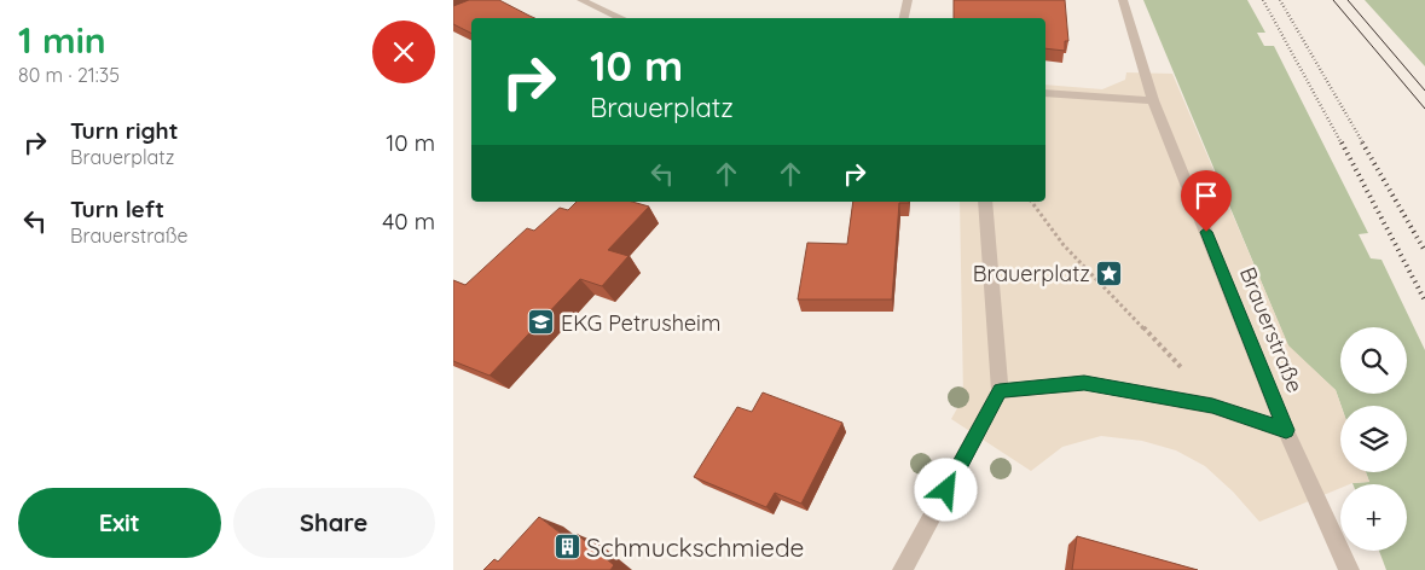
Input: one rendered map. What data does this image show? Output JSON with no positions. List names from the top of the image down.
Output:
{
  "streets": {
    "street": ["Brauerstraße"]
  },
  "places": {
    "place": ["Brauerplatz"],
    "school or university": ["EKG Petrusheim"],
    "building": ["Schmuckschmiede"]
  },
  "page": {
    "heading": ["1 min", "80 m · 21:35"],
    "turn": ["10 m", "Brauerplatz"],
    "list": [
      {
        "name": "Turn right",
        "note": "Brauerplatz",
        "value": "10 m"
      },
      {
        "name": "Turn left",
        "note": "Brauerstraße",
        "value": "40 m"
      }
    ],
    "map_buttons": "+",
    "buttons": ["Exit", "Share"]
  }
}
